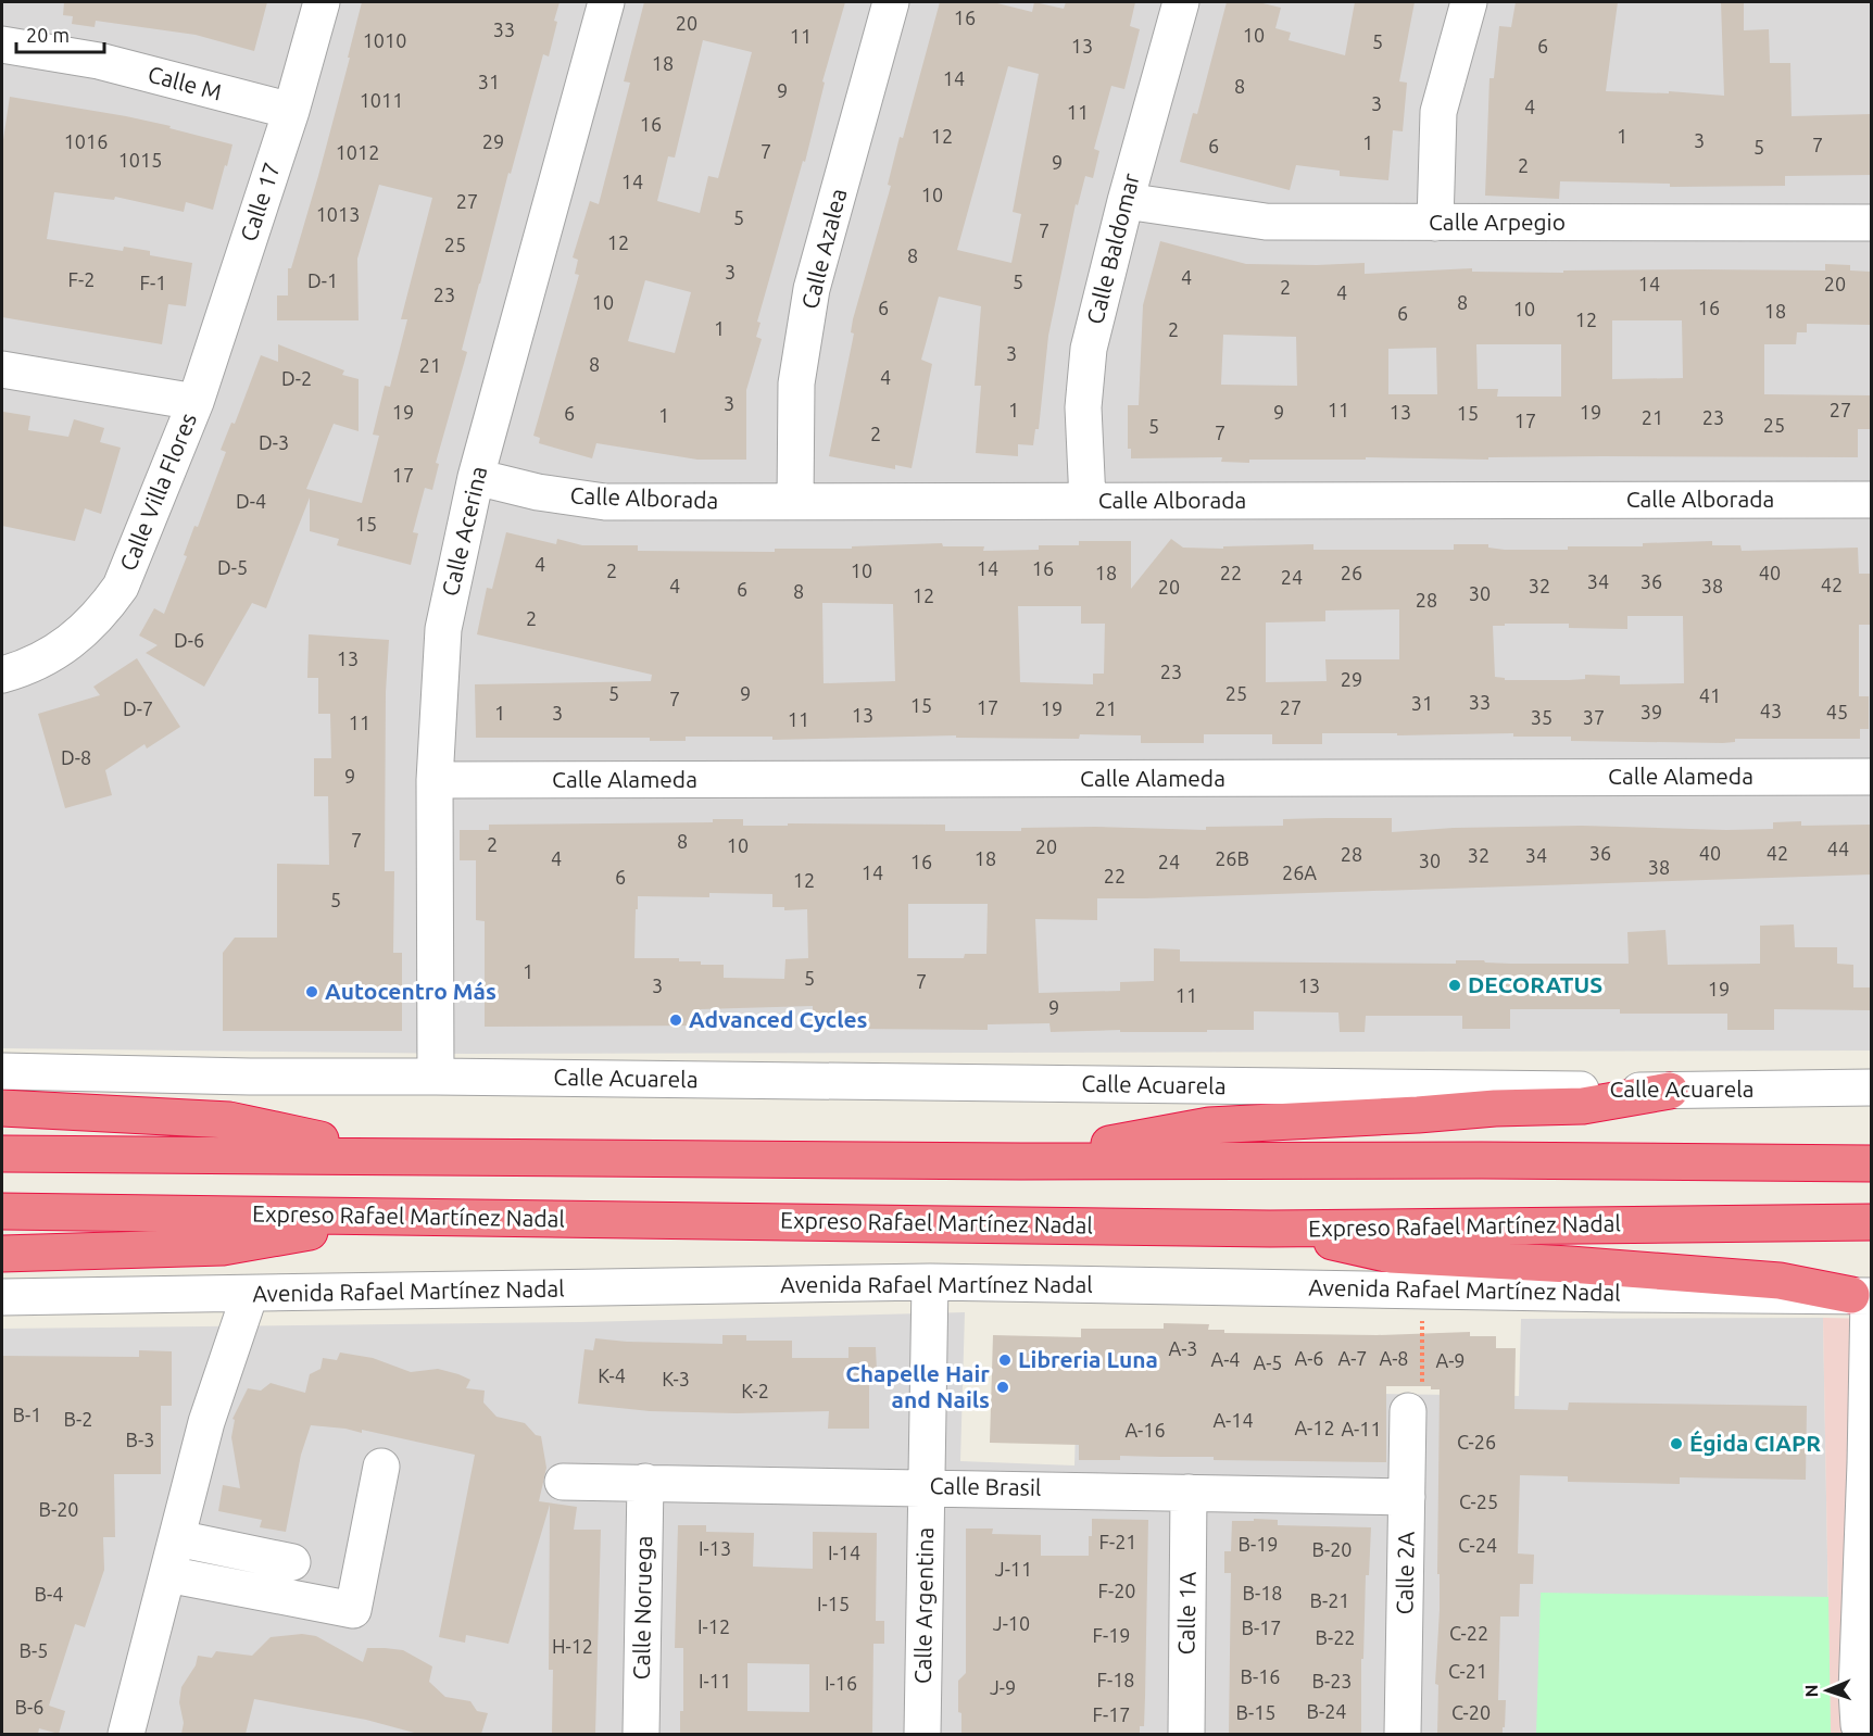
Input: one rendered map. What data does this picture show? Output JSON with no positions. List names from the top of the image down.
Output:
{
  "streets": {
    "highway": ["Expreso Rafael Martínez Nadal"],
    "street": [
      "Calle M",
      "Calle 17",
      "Calle Arpegio",
      "Calle Azalea",
      "Calle Baldomar",
      "Calle Villa Flores",
      "Calle Alborada",
      "Calle Acerina",
      "Calle Alameda",
      "Calle Acuarela",
      "Avenida Rafael Martínez Nadal",
      "Calle Brasil",
      "Calle 2A",
      "Calle Argentina",
      "Calle Noruega",
      "Calle 1A"
    ]
  },
  "crossings": [
    ["Calle M", "Calle 17"],
    ["Calle 17", "Calle Villa Flores"],
    ["Calle Arpegio", "Calle Baldomar"],
    ["Calle Azalea", "Calle Alborada"],
    ["Calle Baldomar", "Calle Alborada"],
    ["Calle Alborada", "Calle Acerina"],
    ["Calle Acerina", "Calle Alameda"],
    ["Calle Acerina", "Calle Acuarela"],
    ["Avenida Rafael Martínez Nadal", "Calle Argentina"],
    ["Calle Brasil", "Calle 2A"],
    ["Calle Brasil", "Calle Argentina"],
    ["Calle Brasil", "Calle Noruega"],
    ["Calle Brasil", "Calle 1A"]
  ],
  "places": [
    "DECORATUS",
    "Autocentro Más",
    "Advanced Cycles",
    "Libreria Luna",
    "Chapelle Hair and Nails",
    "Égida CIAPR"
  ],
  "house_numbers": [
    "16",
    "20",
    "33",
    "10",
    "11",
    "1010",
    "5",
    "13",
    "6",
    "18",
    "14",
    "31",
    "8",
    "9",
    "1011",
    "3",
    "4",
    "11",
    "16",
    "12",
    "1",
    "3",
    "1016",
    "29",
    "1",
    "7",
    "6",
    "5",
    "7",
    "1012",
    "1015",
    "9",
    "2",
    "14",
    "10",
    "27",
    "1013",
    "5",
    "7",
    "12",
    "25",
    "8",
    "3",
    "4",
    "F-2",
    "D-1",
    "5",
    "F-1",
    "14",
    "20",
    "2",
    "4",
    "23",
    "10",
    "8",
    "6",
    "16",
    "10",
    "18",
    "6",
    "12",
    "1",
    "2",
    "3",
    "8",
    "21",
    "4",
    "D-2",
    "3",
    "1",
    "11",
    "27",
    "19",
    "9",
    "13",
    "19",
    "6",
    "15",
    "1",
    "21",
    "23",
    "17",
    "25",
    "5",
    "7",
    "2",
    "D-3",
    "17",
    "D-4",
    "15",
    "4",
    "D-5",
    "14",
    "16",
    "2",
    "10",
    "18",
    "22",
    "26",
    "40",
    "24",
    "34",
    "36",
    "42",
    "4",
    "32",
    "38",
    "20",
    "6",
    "8",
    "30",
    "12",
    "28",
    "2",
    "D-6",
    "13",
    "23",
    "29",
    "5",
    "9",
    "25",
    "41",
    "7",
    "33",
    "31",
    "15",
    "17",
    "27",
    "D-7",
    "19",
    "21",
    "43",
    "39",
    "45",
    "1",
    "3",
    "13",
    "35",
    "37",
    "11",
    "11",
    "D-8",
    "9",
    "7",
    "8",
    "2",
    "10",
    "20",
    "44",
    "36",
    "40",
    "42",
    "28",
    "32",
    "34",
    "4",
    "18",
    "26B",
    "30",
    "16",
    "24",
    "38",
    "14",
    "26A",
    "22",
    "6",
    "12",
    "5",
    "1",
    "5",
    "7",
    "3",
    "13",
    "19",
    "11",
    "9",
    "A-3",
    "A-6",
    "A-7",
    "A-8",
    "A-4",
    "A-9",
    "A-5",
    "K-4",
    "K-3",
    "K-2",
    "B-1",
    "B-2",
    "A-14",
    "A-12",
    "A-11",
    "A-16",
    "B-3",
    "C-26",
    "C-25",
    "B-20",
    "F-21",
    "B-19",
    "C-24",
    "I-13",
    "B-20",
    "I-14",
    "J-11",
    "F-20",
    "B-18",
    "B-4",
    "B-21",
    "I-15",
    "J-10",
    "I-12",
    "B-17",
    "C-22",
    "F-19",
    "B-22",
    "H-12",
    "B-5",
    "C-21",
    "B-16",
    "F-18",
    "I-11",
    "B-23",
    "I-16",
    "J-9",
    "B-6",
    "B-24",
    "B-15",
    "C-20",
    "F-17"
  ],
  "scale_bar": "20 m",
  "north": "left"
}
